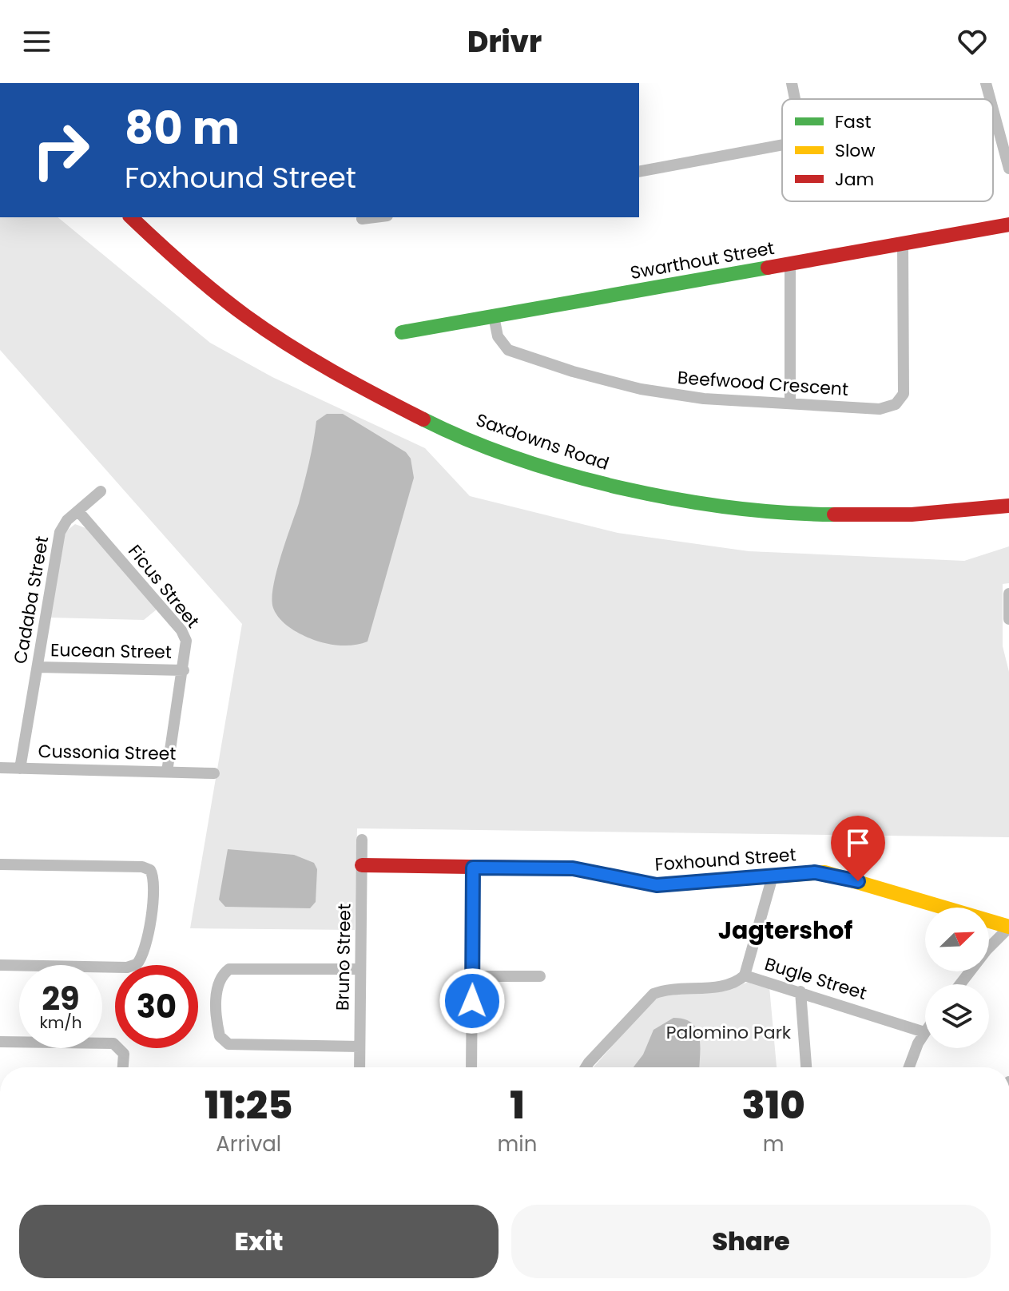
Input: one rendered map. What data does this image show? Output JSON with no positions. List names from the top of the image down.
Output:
{
  "streets": {
    "street": [
      "Swarthout Street",
      "Beefwood Crescent",
      "Saxdowns Road",
      "Ficus Street",
      "Cadaba Street",
      "Eucean Street",
      "Cussonia Street",
      "Foxhound Street",
      "Bruno Street",
      "Bugle Street"
    ]
  },
  "crossings": [
    ["Swarthout Street", "Beefwood Crescent"],
    ["Ficus Street", "Cadaba Street"],
    ["Ficus Street", "Eucean Street"],
    ["Ficus Street", "Cussonia Street"],
    ["Cadaba Street", "Eucean Street"],
    ["Cadaba Street", "Cussonia Street"],
    ["Foxhound Street", "Bruno Street"]
  ],
  "districts": ["Jagtershof"],
  "parks": ["Palomino Park"],
  "legend": ["Fast", "Slow", "Jam"],
  "north": "top right",
  "page": {
    "header": "Drivr",
    "turn": ["80 m", "Foxhound Street"],
    "speed": "29 km/h",
    "limit": "30",
    "eta": [
      "11:25",
      "Arrival",
      "1",
      "min",
      "310",
      "m"
    ],
    "buttons": ["Exit", "Share"]
  }
}
